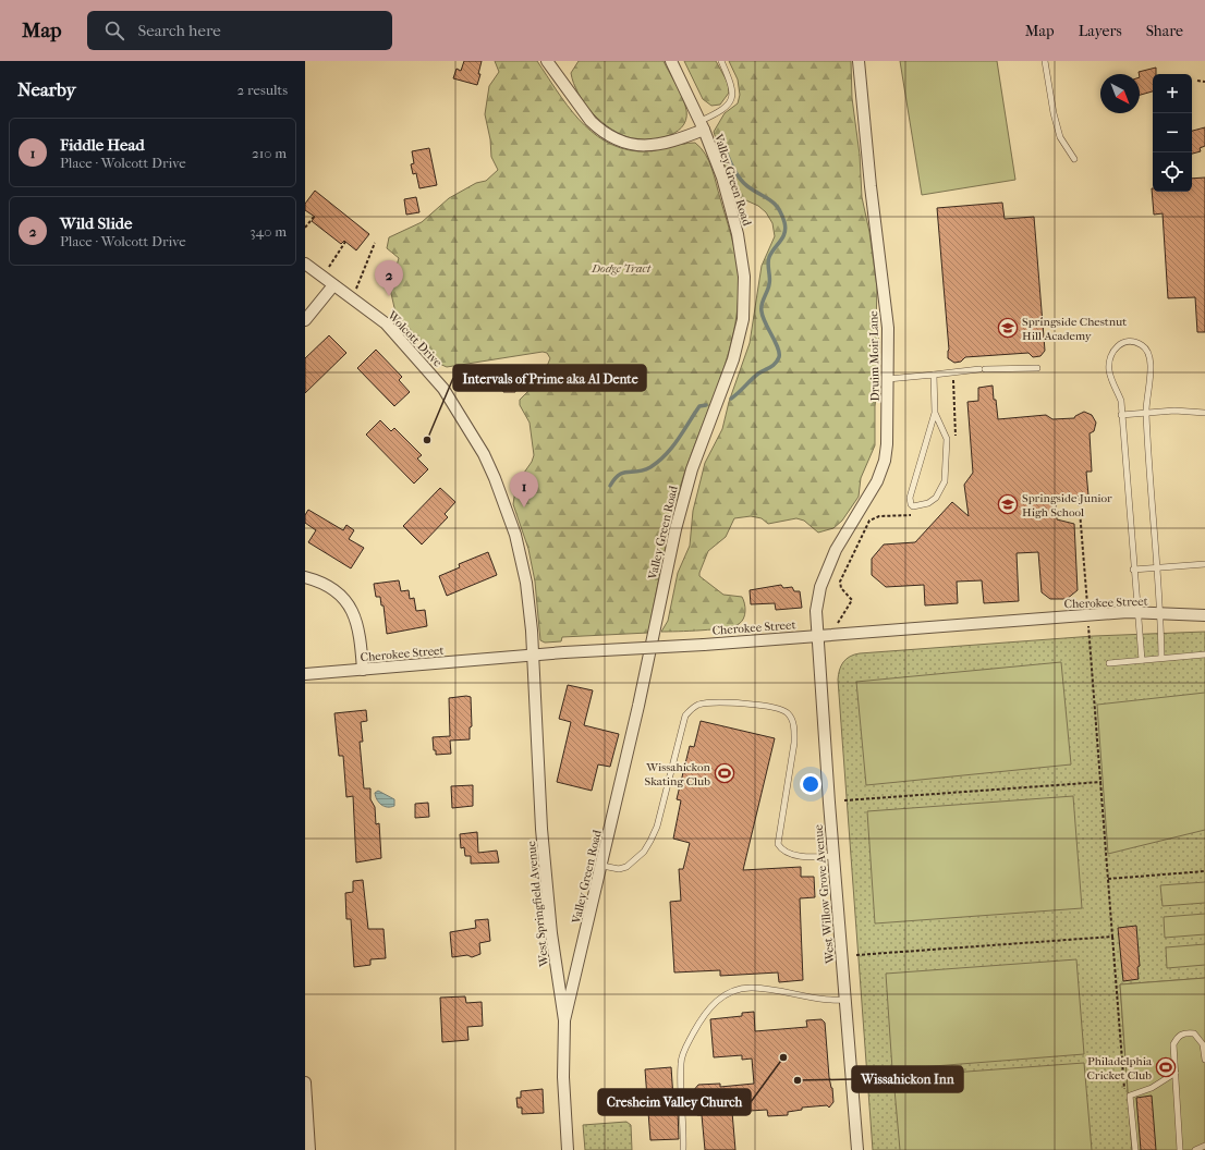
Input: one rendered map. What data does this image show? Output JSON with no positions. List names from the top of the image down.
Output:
{
  "streets": {
    "street": [
      "Valley Green Road",
      "Wolcott Drive",
      "Druim Moir Lane",
      "Cherokee Street",
      "West Willow Grove Avenue",
      "West Springfield Avenue"
    ]
  },
  "crossings": [
    ["Valley Green Road", "West Springfield Avenue"],
    ["Wolcott Drive", "Cherokee Street"],
    ["Wolcott Drive", "West Springfield Avenue"],
    ["Druim Moir Lane", "Cherokee Street"],
    ["Druim Moir Lane", "West Willow Grove Avenue"],
    ["Cherokee Street", "West Willow Grove Avenue"],
    ["Cherokee Street", "West Springfield Avenue"]
  ],
  "parks": ["Dodge Tract"],
  "places": {
    "school or university": ["Springside Chestnut Hill Academy", "Springside Junior High School"],
    "other": ["Intervals of Prime aka Al Dente", "Cresheim Valley Church", "Wissahickon Inn"],
    "sports": ["Wissahickon Skating Club", "Philadelphia Cricket Club"]
  },
  "north": "bottom right",
  "page": {
    "header": "Map",
    "search": "Search here",
    "nav": ["Map", "Layers", "Share"],
    "heading": ["Nearby", "2 results"],
    "map_buttons": ["+", "−"],
    "list": [
      {
        "mark": "1",
        "name": "Fiddle Head",
        "note": "Place · Wolcott Drive",
        "value": "210 m"
      },
      {
        "mark": "2",
        "name": "Wild Slide",
        "note": "Place · Wolcott Drive",
        "value": "340 m"
      }
    ],
    "pins": ["2", "1"]
  }
}
